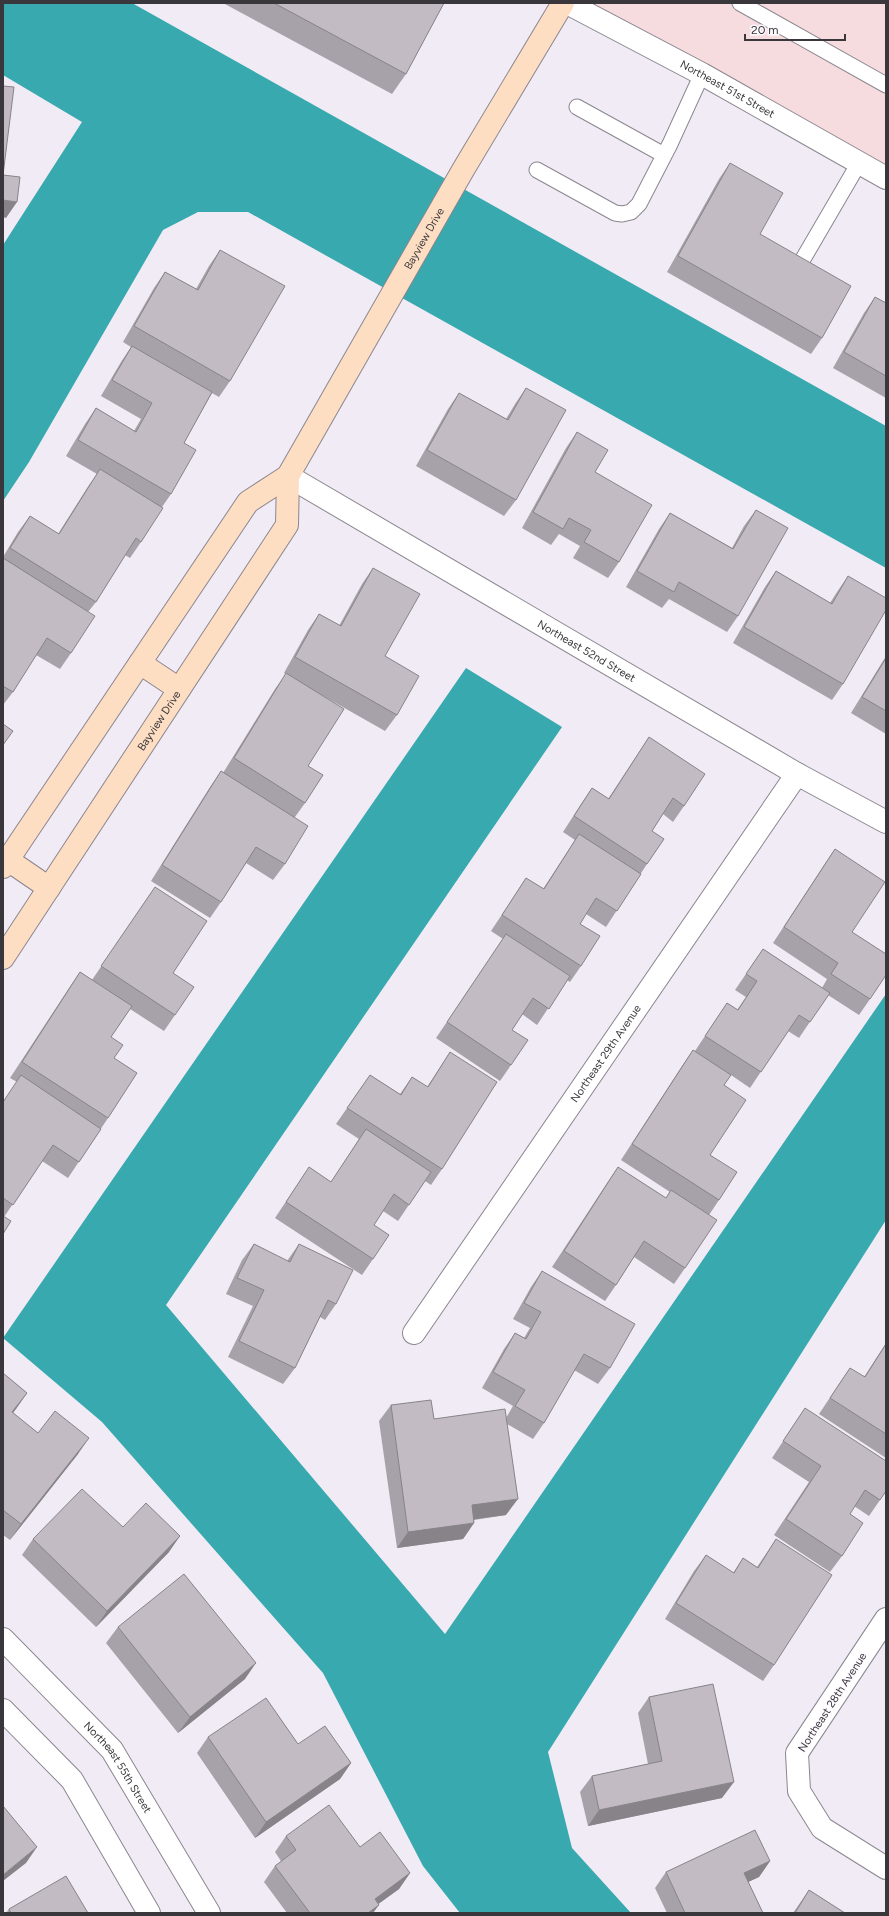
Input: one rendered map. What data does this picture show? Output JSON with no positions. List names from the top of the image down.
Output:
{
  "streets": {
    "street": [
      "Northeast 51st Street",
      "Bayview Drive",
      "Northeast 52nd Street",
      "Northeast 29th Avenue",
      "Northeast 28th Avenue",
      "Northeast 55th Street"
    ]
  },
  "crossings": [
    ["Bayview Drive", "Northeast 52nd Street"],
    ["Northeast 52nd Street", "Northeast 29th Avenue"]
  ],
  "scale_bar": "20 m"
}
